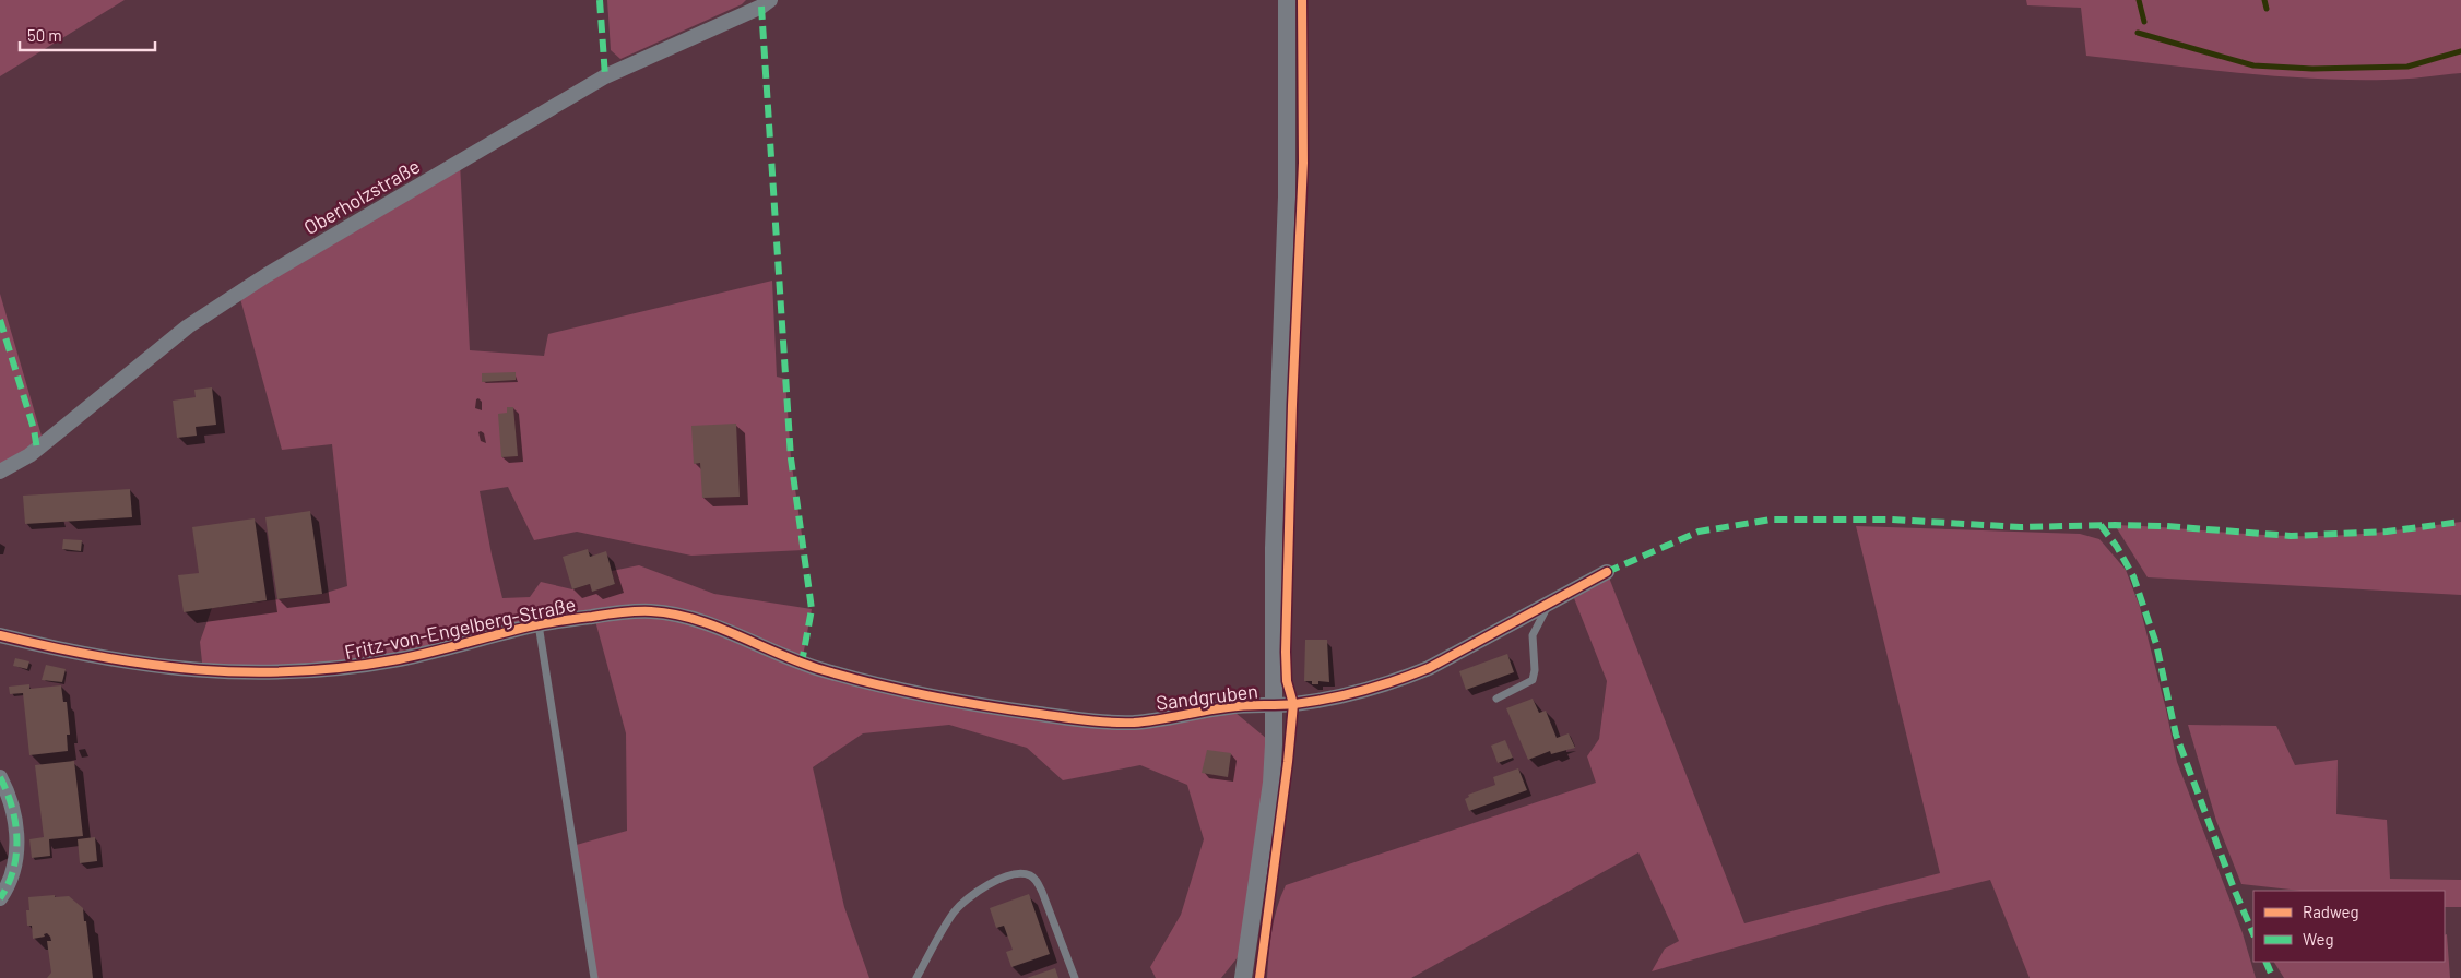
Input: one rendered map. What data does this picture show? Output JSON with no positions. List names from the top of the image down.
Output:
{
  "streets": {
    "street": ["Oberholzstraße", "Fritz-von-Engelberg-Straße", "Sandgruben"]
  },
  "crossings": [
    ["Fritz-von-Engelberg-Straße", "Sandgruben"]
  ],
  "legend": ["Radweg", "Weg"],
  "scale_bar": "50 m"
}
